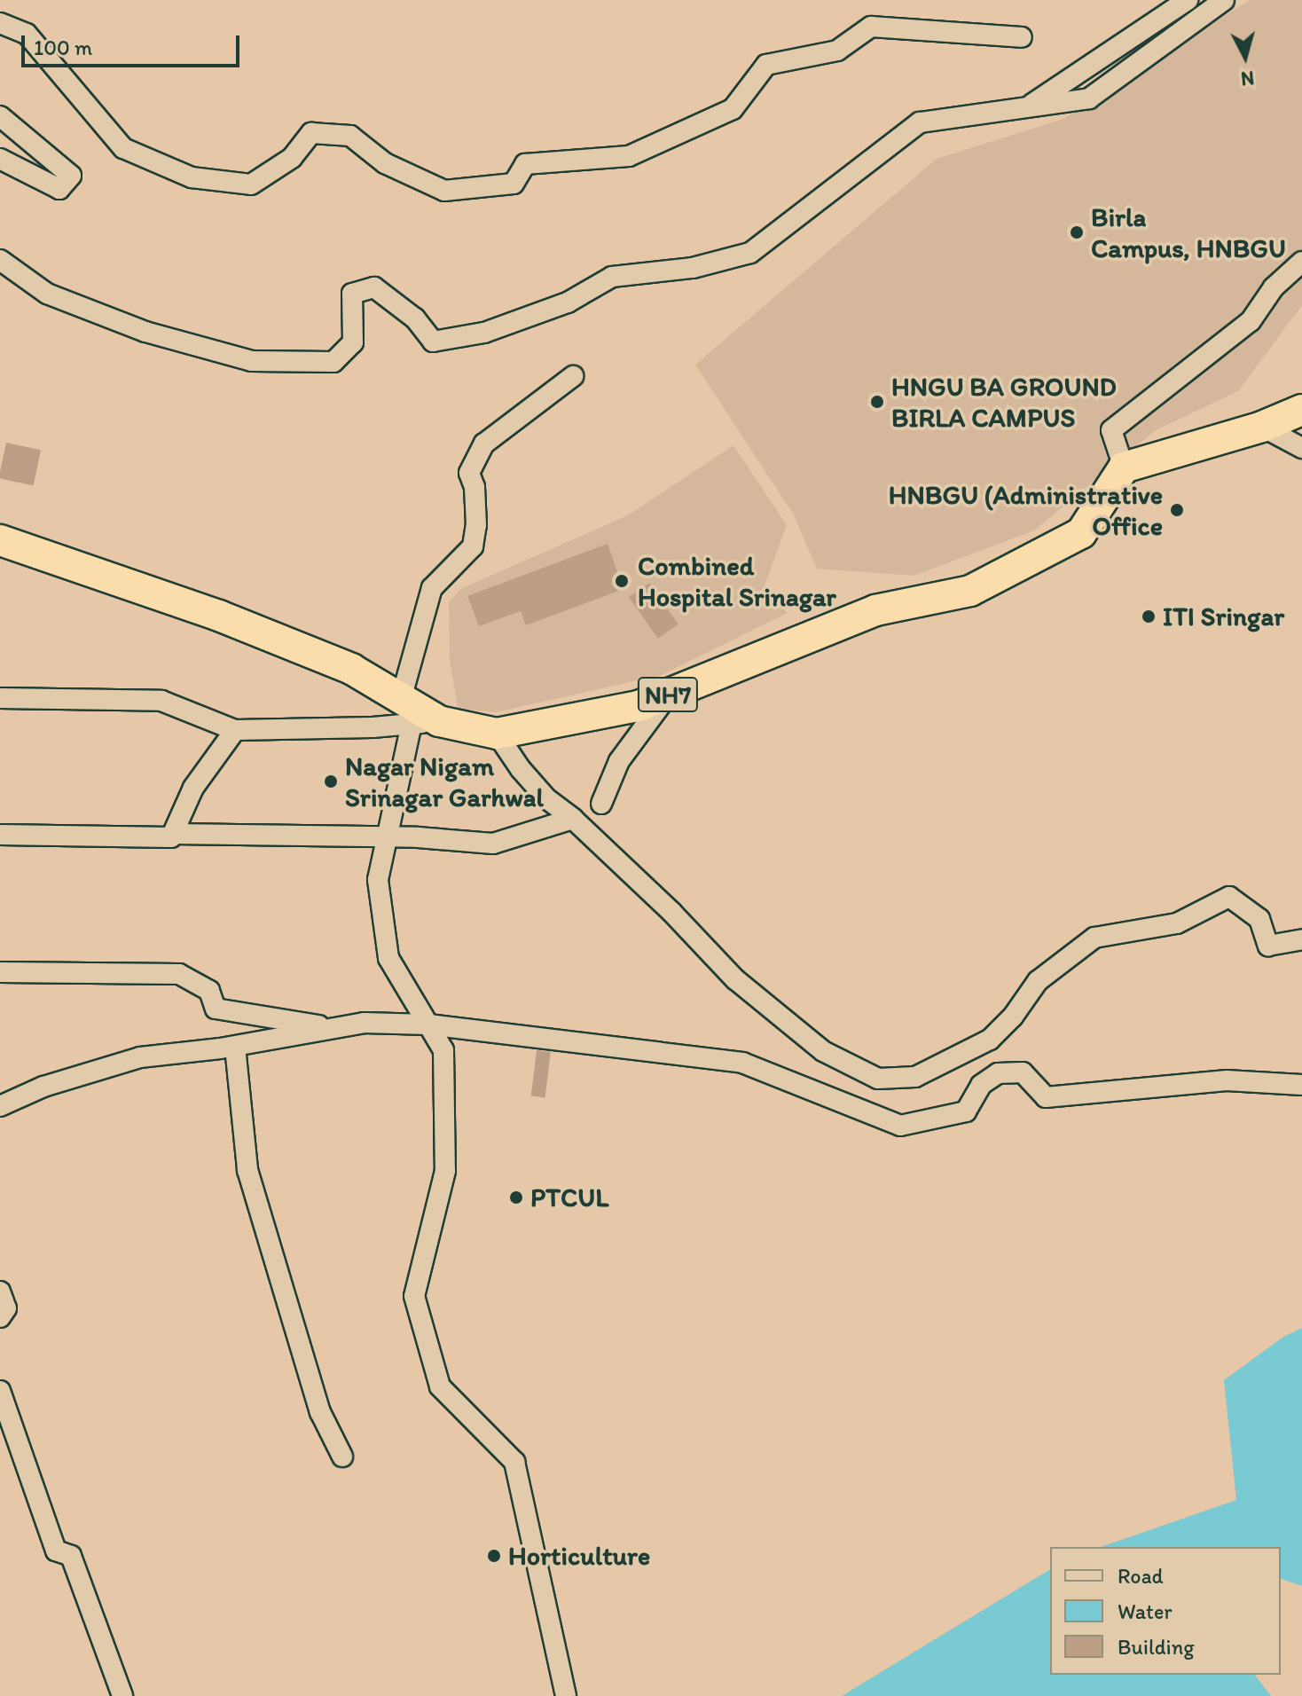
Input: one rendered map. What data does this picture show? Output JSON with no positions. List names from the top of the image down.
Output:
{
  "streets": {
    "highway": ["NH7"]
  },
  "places": [
    "Birla Campus, HNBGU",
    "HNGU BA GROUND BIRLA CAMPUS",
    "HNBGU (Administrative Office",
    "Combined Hospital Srinagar",
    "ITI Sringar",
    "Nagar Nigam Srinagar Garhwal",
    "PTCUL",
    "Horticulture"
  ],
  "legend": ["Road", "Water", "Building"],
  "scale_bar": "100 m",
  "north": "bottom"
}
